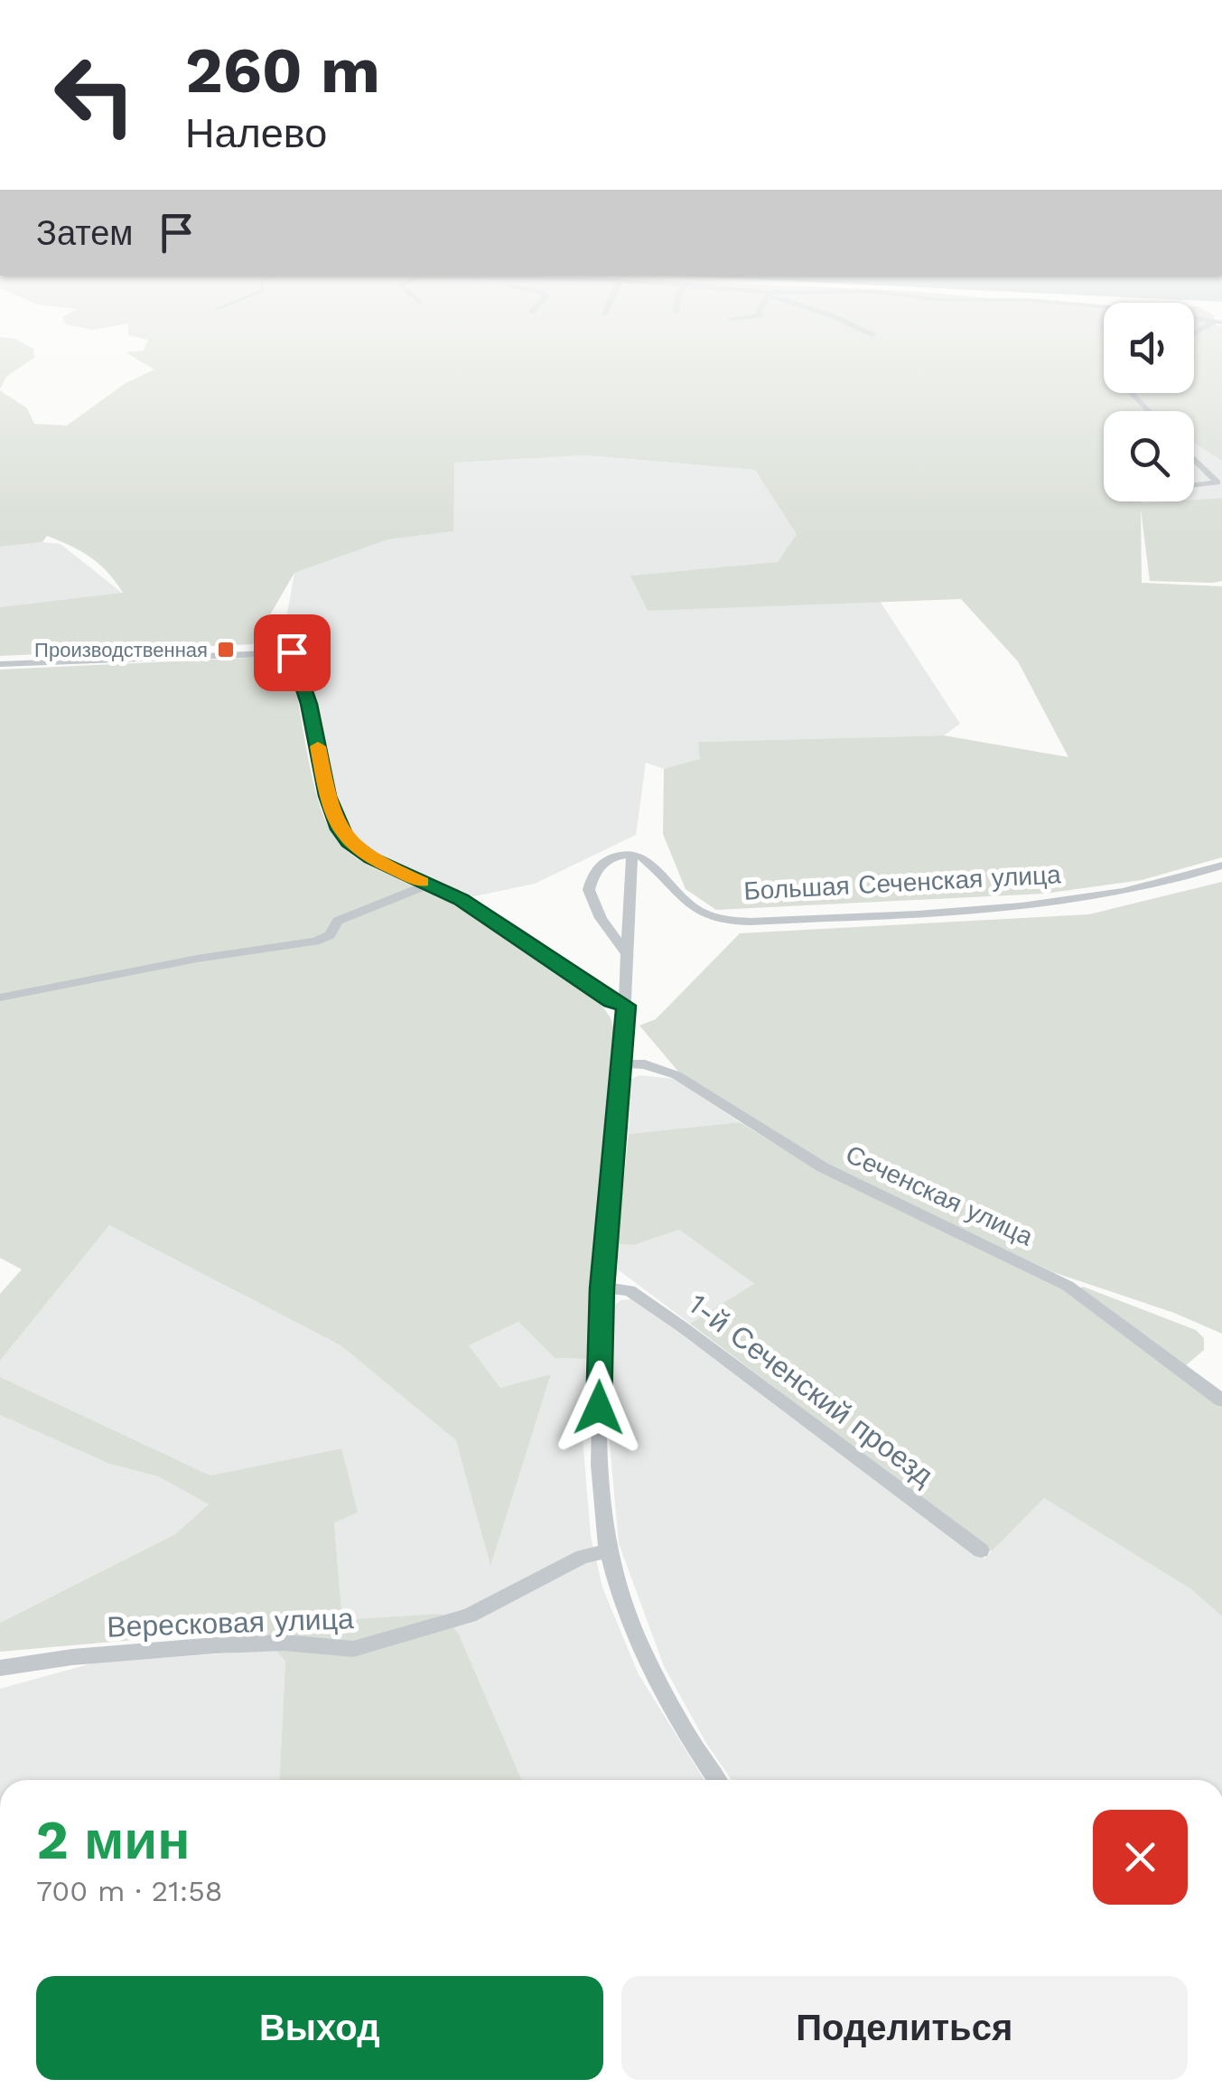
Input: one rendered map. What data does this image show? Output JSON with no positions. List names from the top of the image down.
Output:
{
  "streets": {
    "street": [
      "Большая Сеченская улица",
      "Сеченская улица",
      "1-й Сеченский проезд",
      "Вересковая улица"
    ]
  },
  "places": {
    "transit": ["Производственная"]
  },
  "page": {
    "turn": ["260 m", "Налево"],
    "then": "Затем",
    "heading": ["2 мин", "700 m · 21:58"],
    "buttons": ["Выход", "Поделиться"]
  }
}
